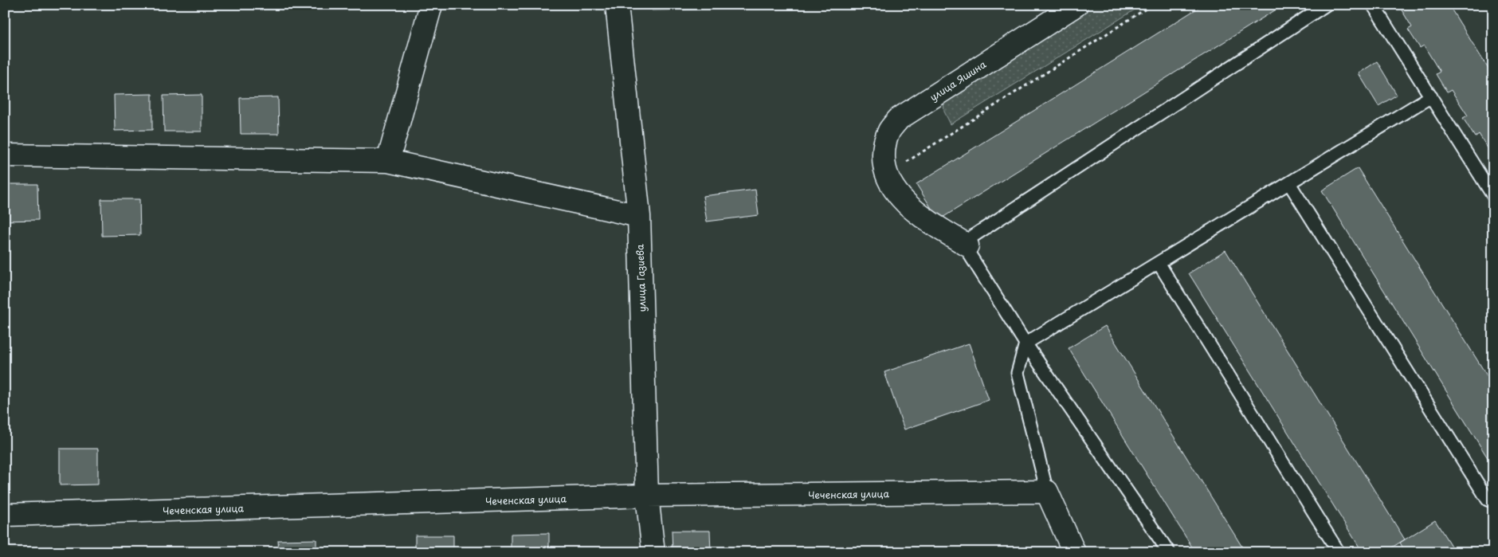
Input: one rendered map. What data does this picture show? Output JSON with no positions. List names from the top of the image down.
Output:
{
  "streets": {
    "street": ["улица Яшина", "улица Газиева", "Чеченская улица"]
  },
  "crossings": [
    ["улица Газиева", "Чеченская улица"]
  ]
}
